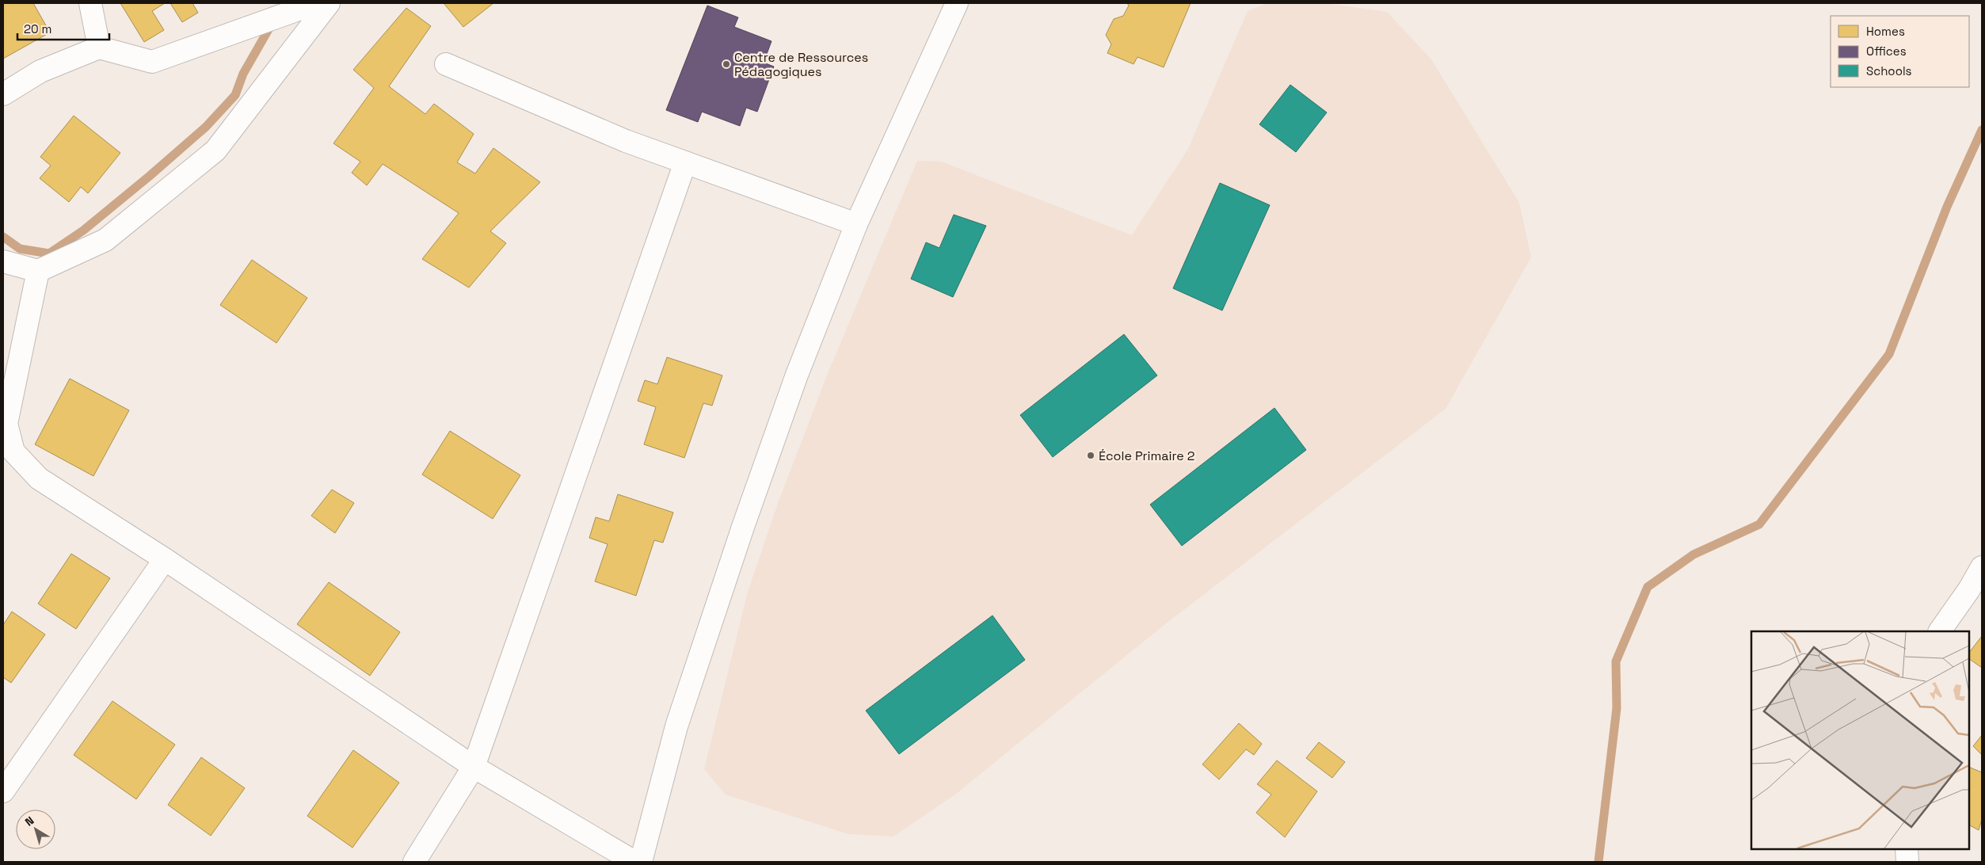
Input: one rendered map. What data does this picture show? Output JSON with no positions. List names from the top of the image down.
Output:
{
  "places": ["Centre de Ressources Pédagogiques", "École Primaire 2"],
  "legend": ["Homes", "Offices", "Schools"],
  "scale_bar": "20 m",
  "north": "top left"
}
